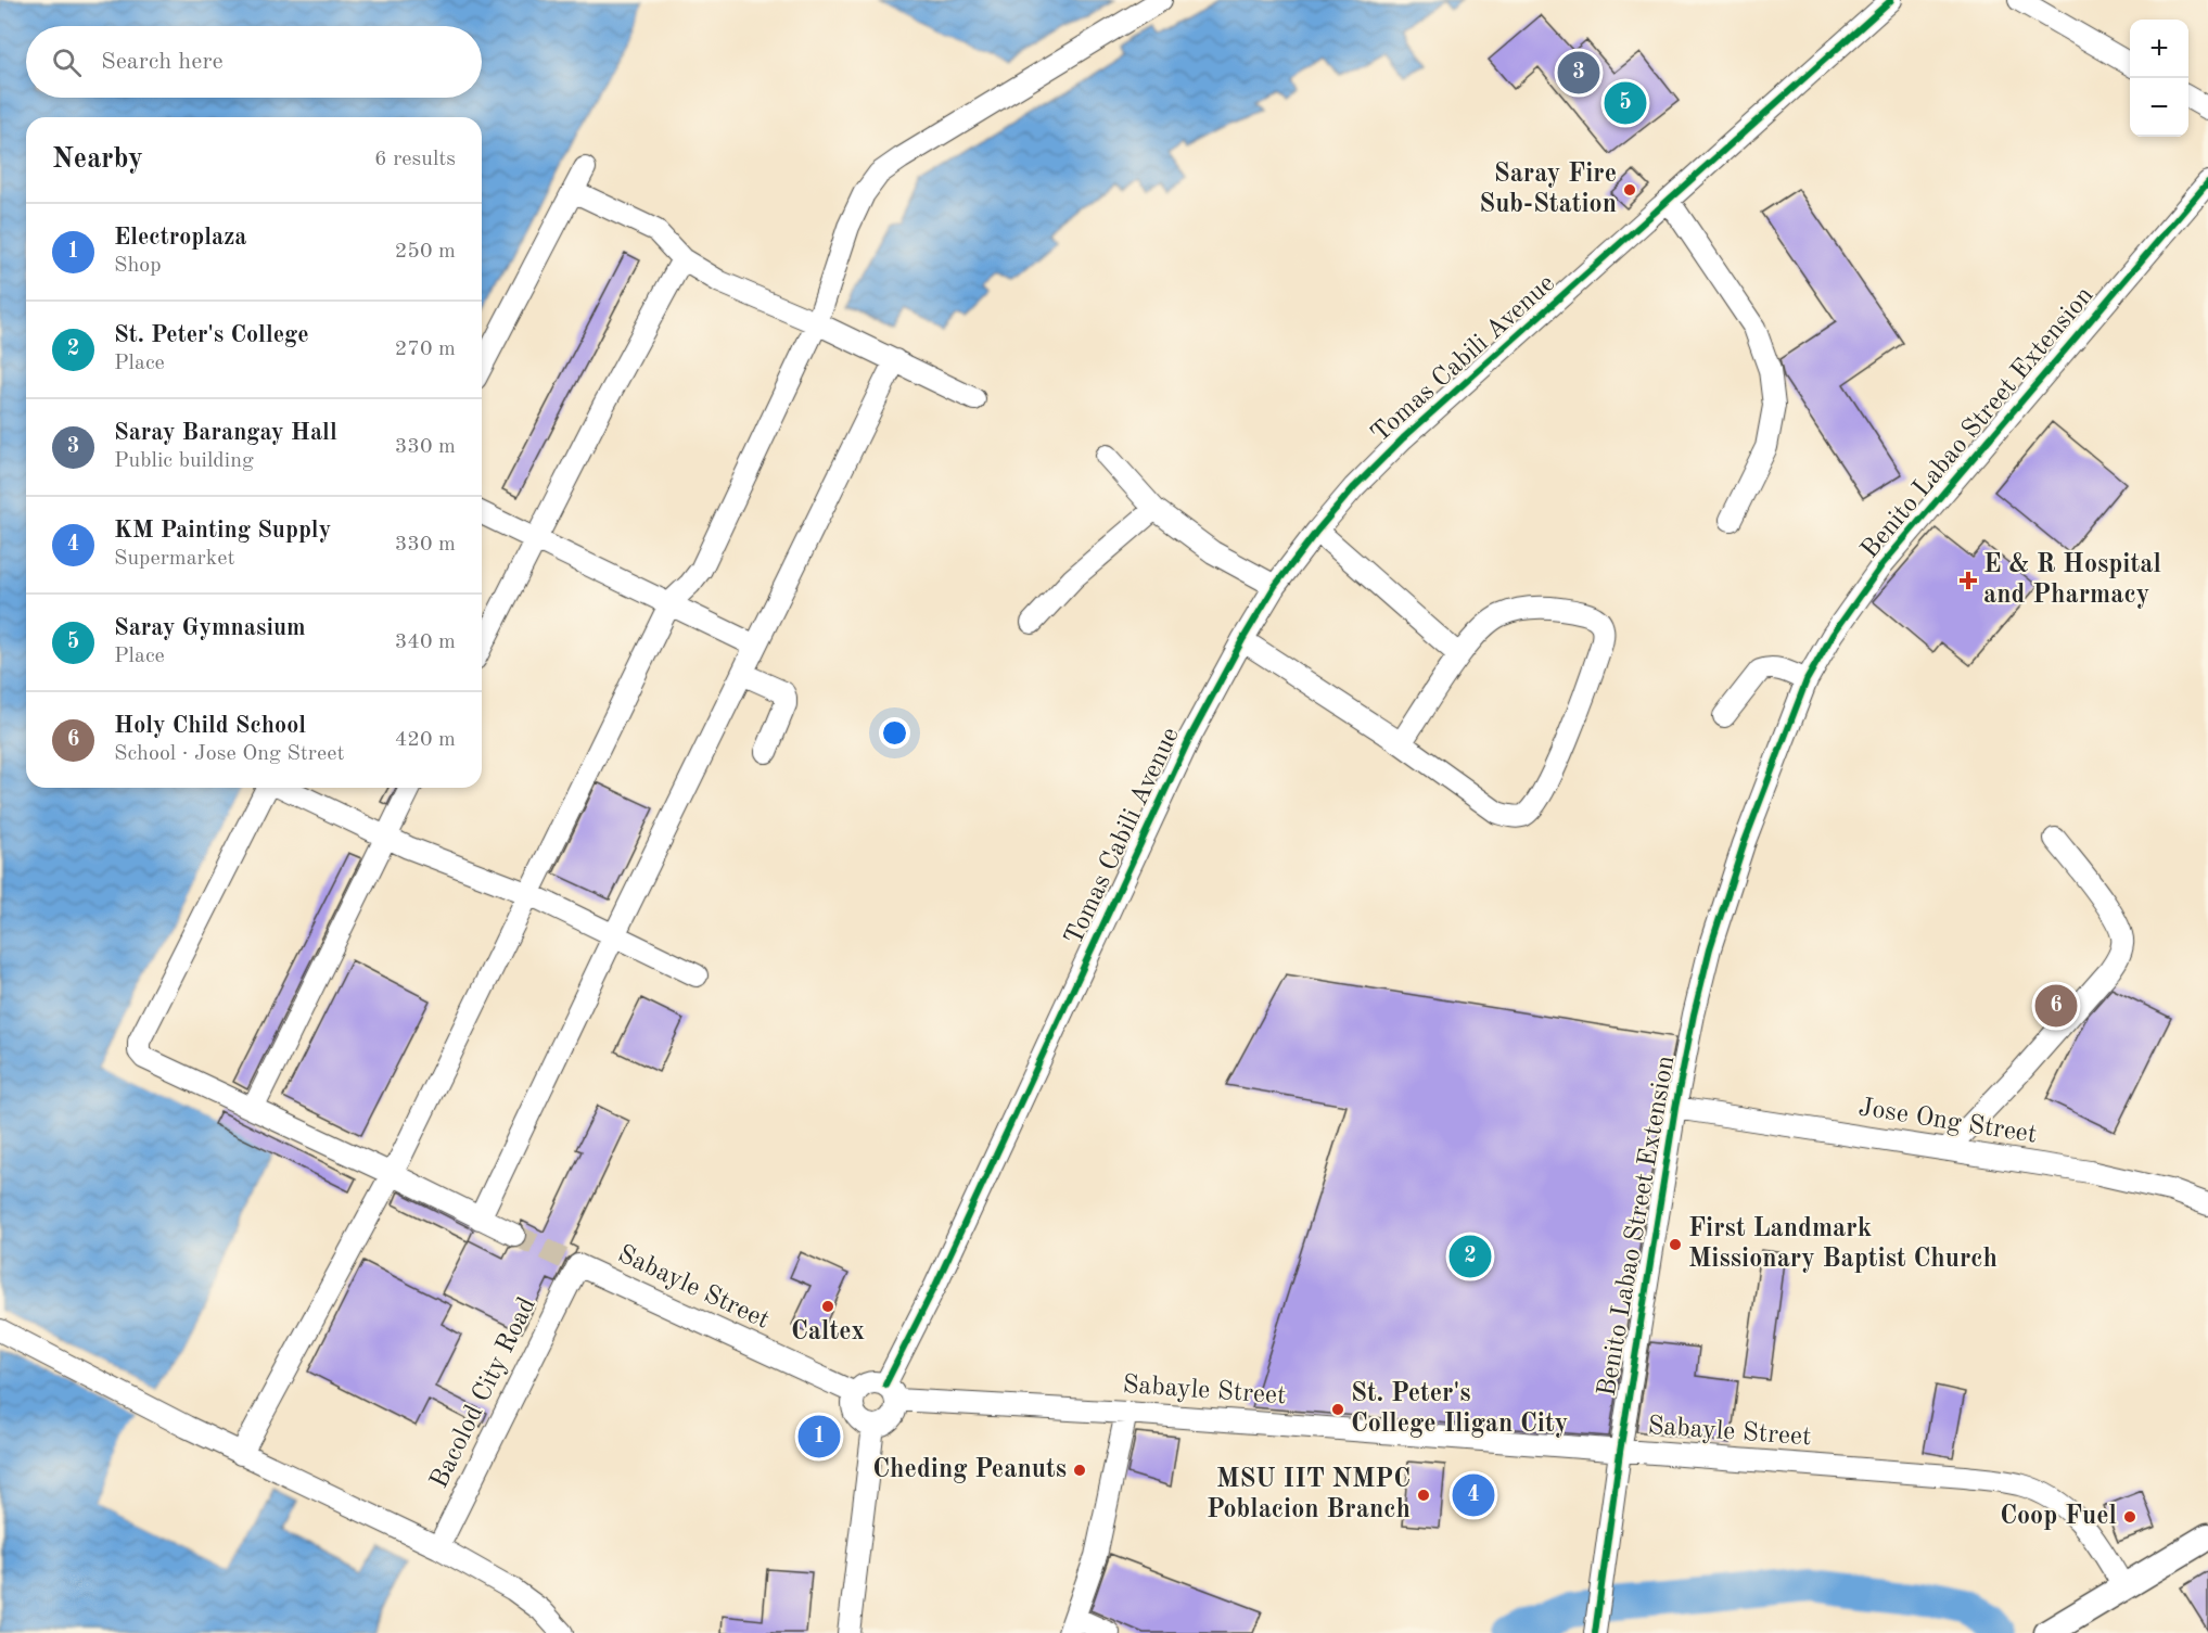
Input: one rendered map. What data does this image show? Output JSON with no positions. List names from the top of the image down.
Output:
{
  "streets": {
    "street": [
      "Tomas Cabili Avenue",
      "Benito Labao Street Extension",
      "Jose Ong Street",
      "Sabayle Street",
      "Bacolod City Road"
    ]
  },
  "crossings": [
    ["Tomas Cabili Avenue", "Sabayle Street"],
    ["Benito Labao Street Extension", "Jose Ong Street"],
    ["Benito Labao Street Extension", "Sabayle Street"],
    ["Sabayle Street", "Bacolod City Road"]
  ],
  "places": {
    "other": [
      "Saray Fire Sub-Station",
      "First Landmark Missionary Baptist Church",
      "Caltex",
      "St. Peter's College Iligan City",
      "Cheding Peanuts",
      "MSU IIT NMPC Poblacion Branch",
      "Coop Fuel"
    ],
    "health": ["E & R Hospital and Pharmacy"]
  },
  "page": {
    "map_buttons": ["+", "−"],
    "search": "Search here",
    "pins": [
      "3",
      "5",
      "6",
      "2",
      "1",
      "4"
    ],
    "heading": ["Nearby", "6 results"],
    "list": [
      {
        "mark": "1",
        "name": "Electroplaza",
        "note": "Shop",
        "value": "250 m"
      },
      {
        "mark": "2",
        "name": "St. Peter's College",
        "note": "Place",
        "value": "270 m"
      },
      {
        "mark": "3",
        "name": "Saray Barangay Hall",
        "note": "Public building",
        "value": "330 m"
      },
      {
        "mark": "4",
        "name": "KM Painting Supply",
        "note": "Supermarket",
        "value": "330 m"
      },
      {
        "mark": "5",
        "name": "Saray Gymnasium",
        "note": "Place",
        "value": "340 m"
      },
      {
        "mark": "6",
        "name": "Holy Child School",
        "note": "School · Jose Ong Street",
        "value": "420 m"
      }
    ]
  }
}
